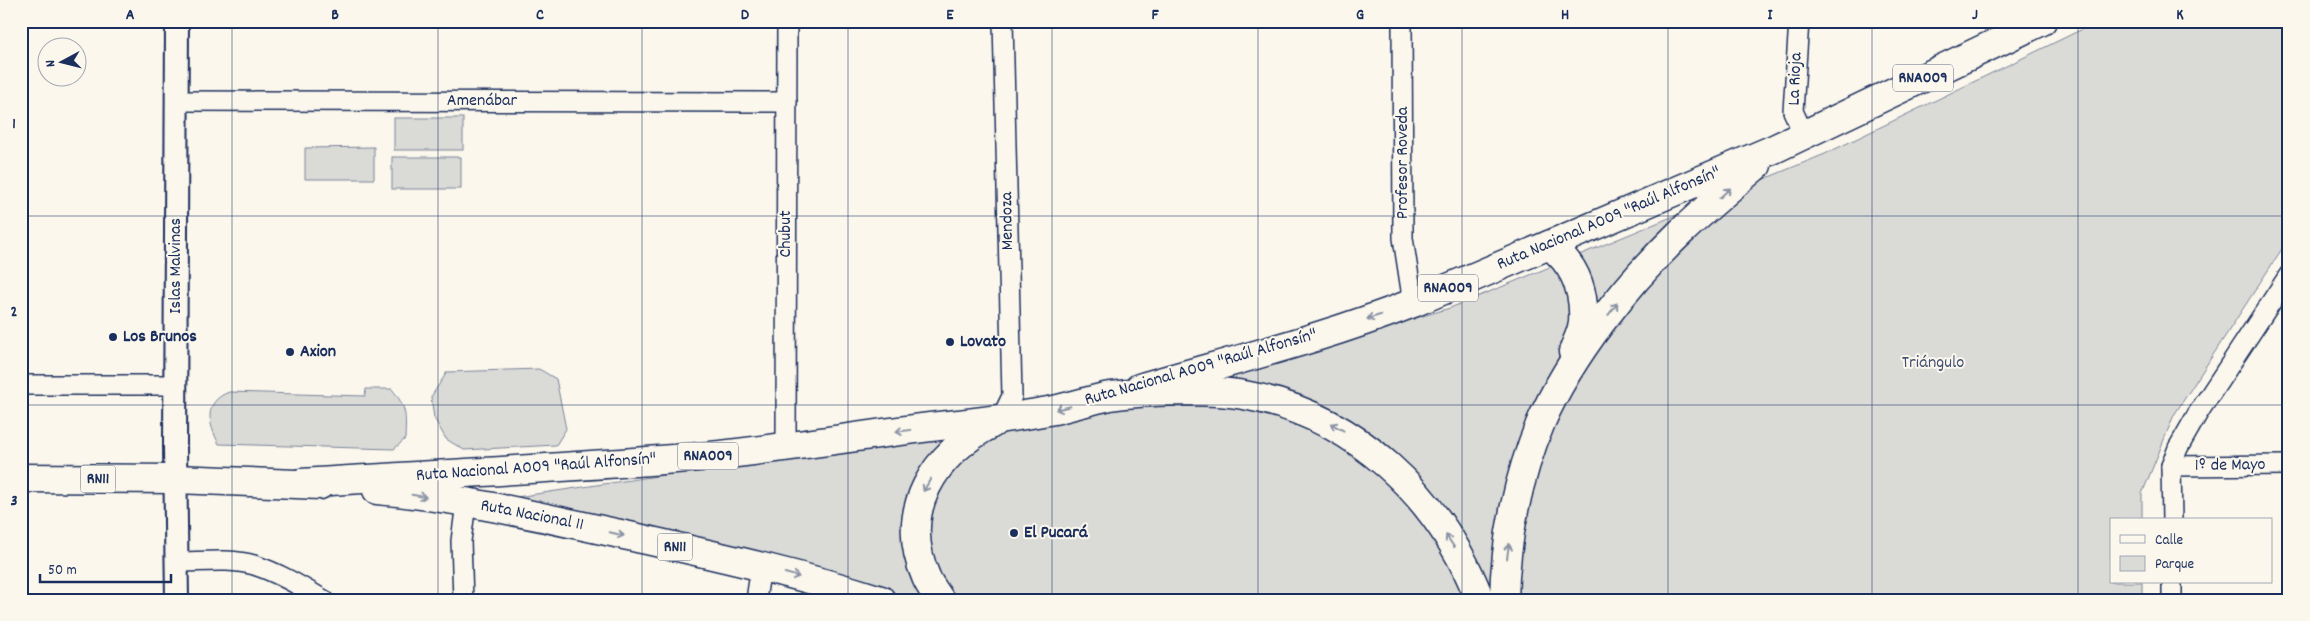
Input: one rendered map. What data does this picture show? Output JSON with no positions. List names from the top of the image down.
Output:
{
  "streets": {
    "main road": [
      "RNA009",
      "Ruta Nacional A009 \"Raúl Alfonsín\"",
      "RN11",
      "Ruta Nacional 11"
    ],
    "street": [
      "La Rioja",
      "Amenábar",
      "Profesor Roveda",
      "Mendoza",
      "Chubut",
      "Islas Malvinas",
      "1º de Mayo"
    ]
  },
  "crossings": [
    ["RNA009", "Ruta Nacional A009 \"Raúl Alfonsín\""],
    ["RNA009", "Mendoza"],
    ["La Rioja", "Ruta Nacional A009 \"Raúl Alfonsín\""],
    ["Amenábar", "Chubut"],
    ["Amenábar", "Islas Malvinas"],
    ["Profesor Roveda", "Ruta Nacional A009 \"Raúl Alfonsín\""],
    ["Ruta Nacional A009 \"Raúl Alfonsín\"", "Mendoza"],
    ["Ruta Nacional A009 \"Raúl Alfonsín\"", "Chubut"],
    ["Ruta Nacional A009 \"Raúl Alfonsín\"", "Ruta Nacional 11"],
    ["Islas Malvinas", "RN11"],
    ["Islas Malvinas", "Ruta Nacional 11"],
    ["RN11", "Ruta Nacional 11"]
  ],
  "one_way": ["Ruta Nacional A009 \"Raúl Alfonsín\"", "Ruta Nacional 11"],
  "parks": ["Triángulo"],
  "places": [
    "Los Brunos",
    "Lovato",
    "Axion",
    "El Pucará"
  ],
  "legend": ["Calle", "Parque"],
  "scale_bar": "50 m",
  "north": "left",
  "grid": {
    "columns": [
      "A",
      "B",
      "C",
      "D",
      "E",
      "F",
      "G",
      "H",
      "I",
      "J",
      "K"
    ],
    "rows": ["1", "2", "3"]
  }
}
